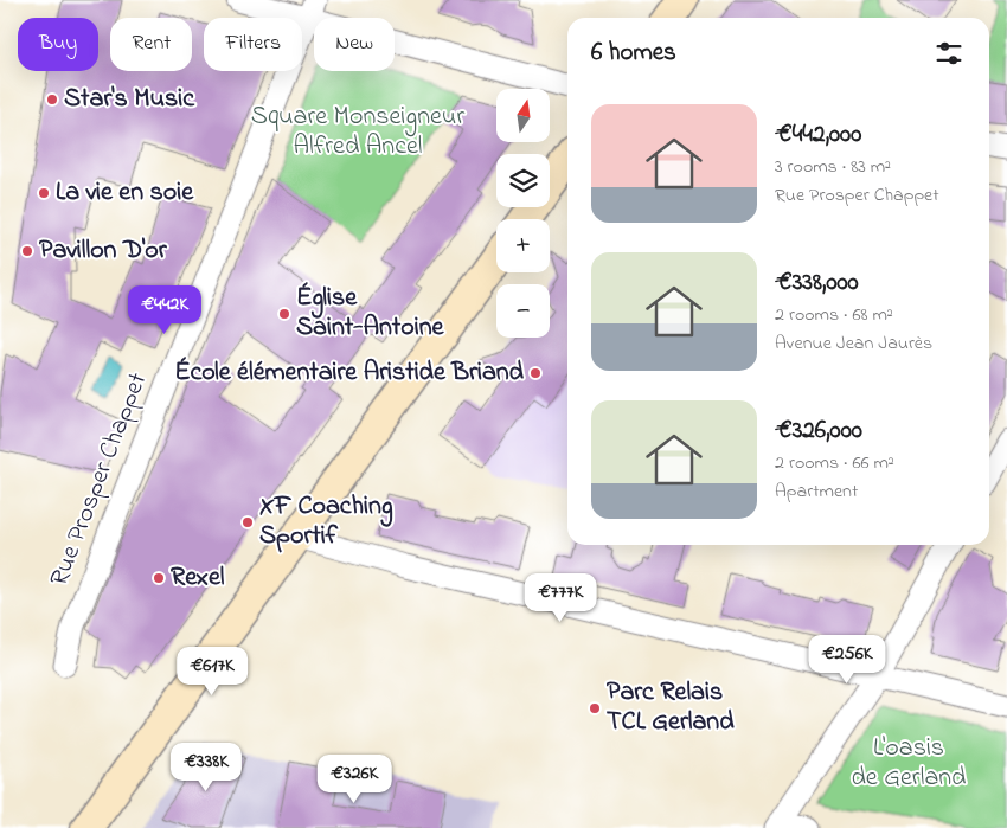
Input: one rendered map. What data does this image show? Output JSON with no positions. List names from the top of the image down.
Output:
{
  "streets": {
    "street": ["Rue Prosper Chappet"]
  },
  "parks": ["Square Monseigneur Alfred Ancel", "L'oasis de Gerland"],
  "places": [
    "Star's Music",
    "La vie en soie",
    "Pavillon D'or",
    "Église Saint-Antoine",
    "École élémentaire Aristide Briand",
    "XF Coaching Sportif",
    "Rexel",
    "Parc Relais TCL Gerland"
  ],
  "north": "top",
  "page": {
    "chip": [
      "Buy",
      "Rent",
      "Filters",
      "New"
    ],
    "heading": "6 homes",
    "map_buttons": ["+", "−"],
    "list": [
      {
        "name": "€442,000",
        "note": "3 rooms · 83 m² · Rue Prosper Chappet"
      },
      {
        "name": "€338,000",
        "note": "2 rooms · 68 m² · Avenue Jean Jaurès"
      },
      {
        "name": "€326,000",
        "note": "2 rooms · 66 m² · Apartment"
      }
    ],
    "price": [
      "€442K",
      "€777K",
      "€256K",
      "€617K",
      "€338K",
      "€326K"
    ]
  }
}
